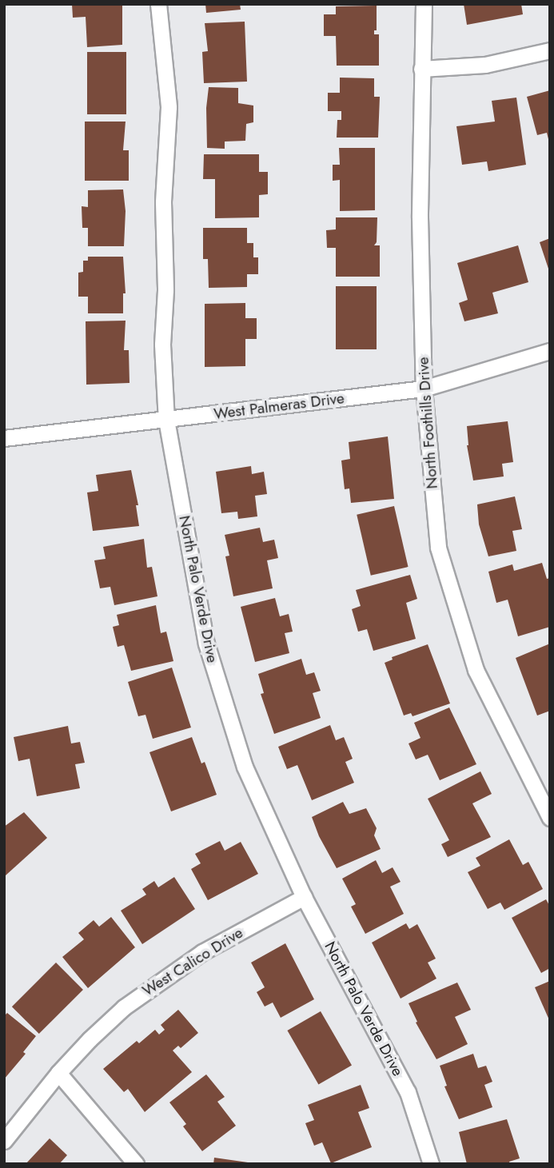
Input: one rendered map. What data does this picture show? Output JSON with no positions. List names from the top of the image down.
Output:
{
  "streets": {
    "street": [
      "West Palmeras Drive",
      "North Foothills Drive",
      "North Palo Verde Drive",
      "West Calico Drive"
    ]
  },
  "crossings": [
    ["West Palmeras Drive", "North Foothills Drive"],
    ["West Palmeras Drive", "North Palo Verde Drive"],
    ["North Palo Verde Drive", "West Calico Drive"]
  ]
}
